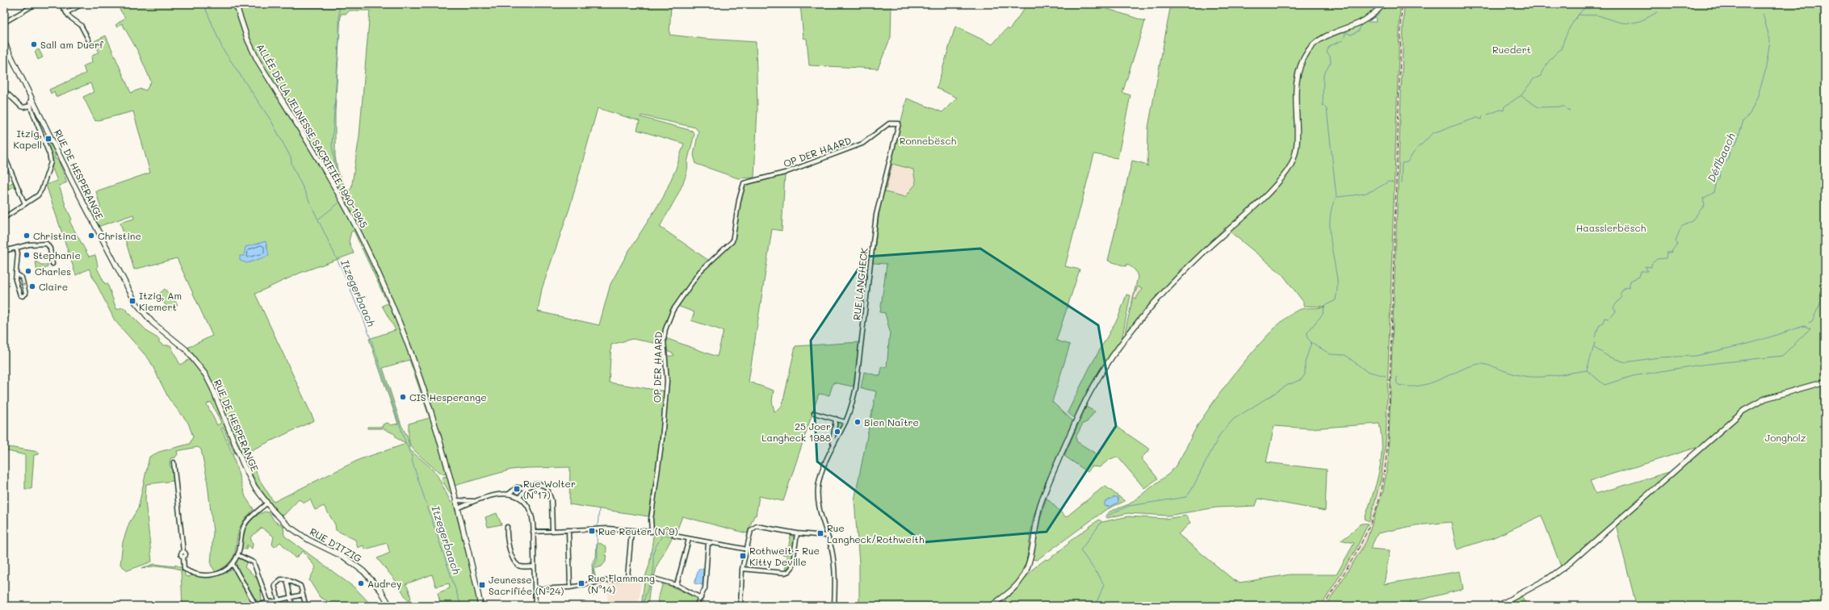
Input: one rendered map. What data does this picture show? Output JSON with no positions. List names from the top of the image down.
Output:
{
  "streets": {
    "main road": ["ALLÉE DE LA JEUNESSE SACRIFIÉE 1940-1945", "RUE DE HESPERANGE", "RUE D'ITZIG"],
    "street": ["OP DER HAARD", "RUE LANGHECK"]
  },
  "crossings": [
    ["OP DER HAARD", "RUE LANGHECK"],
    ["RUE DE HESPERANGE", "RUE D'ITZIG"]
  ],
  "water": ["Déflbaach", "Itzegerbaach"],
  "parks": [
    "Ruedert",
    "Ronnebësch",
    "Haasslerbësch",
    "Jongholz"
  ],
  "places": {
    "other": [
      "Sall am Duerf",
      "Christina",
      "Christine",
      "Stephanie",
      "Charles",
      "Claire",
      "CIS Hesperange",
      "Bien Naître",
      "25 Joer Langheck 1988",
      "Audrey"
    ],
    "transit": [
      "Itzig, Kapell",
      "Itzig, Am Kiemert",
      "Rue Wolter (N°17)",
      "Rue Reuter (N°9)",
      "Rue Langheck/Rothweith",
      "Rothweit - Rue Kitty Deville",
      "Rue Flammang (N°14)",
      "Jeunesse Sacrifiée (N°24)"
    ]
  }
}
